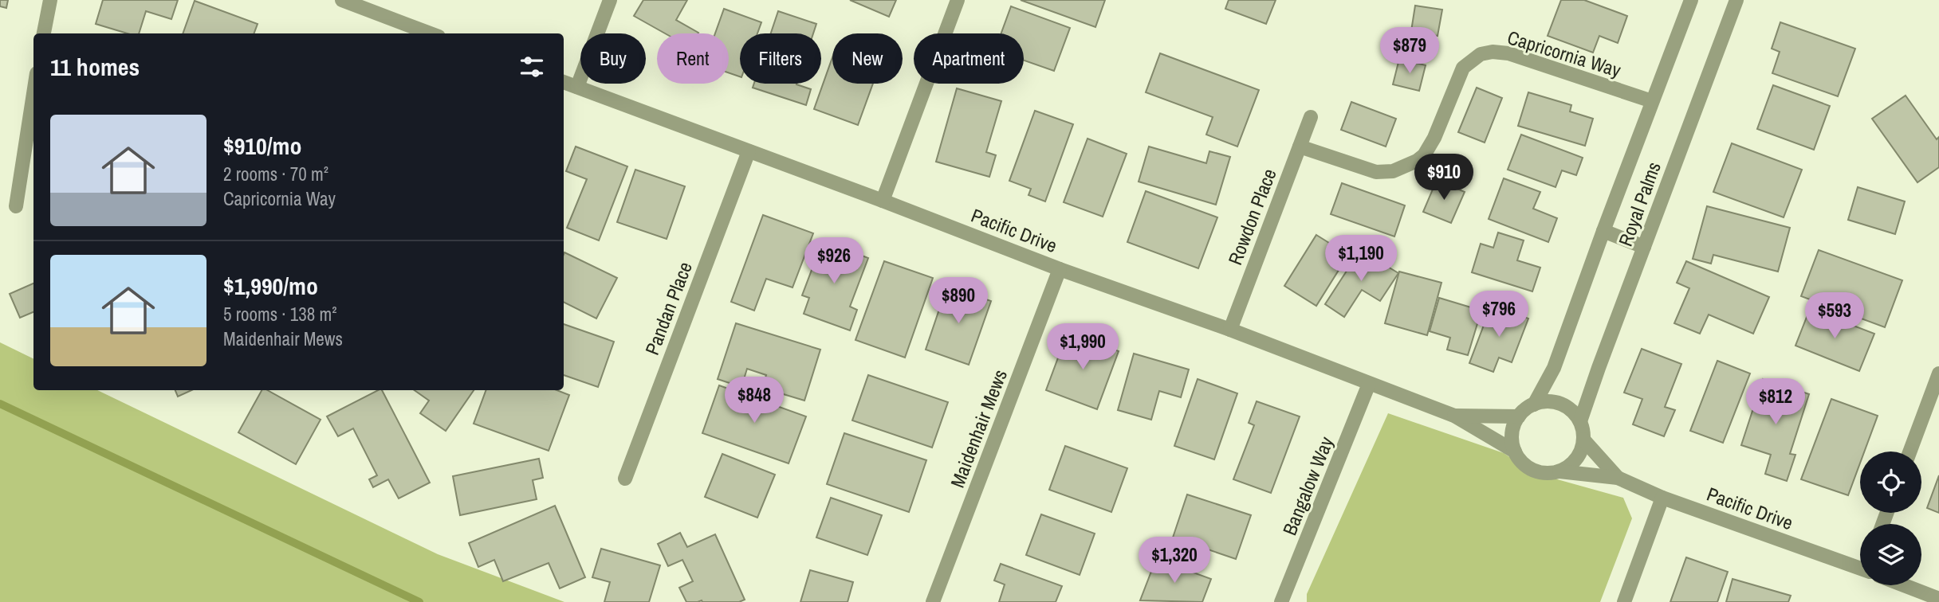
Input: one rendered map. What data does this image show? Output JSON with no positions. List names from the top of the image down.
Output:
{
  "streets": {
    "street": [
      "Capricornia Way",
      "Royal Palms",
      "Rowdon Place",
      "Pacific Drive",
      "Pandan Place",
      "Maidenhair Mews",
      "Bangalow Way"
    ]
  },
  "crossings": [
    ["Capricornia Way", "Royal Palms"],
    ["Capricornia Way", "Rowdon Place"],
    ["Royal Palms", "Pacific Drive"],
    ["Rowdon Place", "Pacific Drive"],
    ["Pacific Drive", "Pandan Place"],
    ["Pacific Drive", "Maidenhair Mews"],
    ["Pacific Drive", "Bangalow Way"]
  ],
  "page": {
    "price": [
      "$879",
      "$910",
      "$1,190",
      "$926",
      "$890",
      "$796",
      "$593",
      "$1,990",
      "$848",
      "$812",
      "$1,320"
    ],
    "chip": [
      "Buy",
      "Rent",
      "Filters",
      "New",
      "Apartment"
    ],
    "heading": "11 homes",
    "list": [
      {
        "name": "$910/mo",
        "note": "2 rooms · 70 m² · Capricornia Way"
      },
      {
        "name": "$1,990/mo",
        "note": "5 rooms · 138 m² · Maidenhair Mews"
      }
    ]
  }
}
